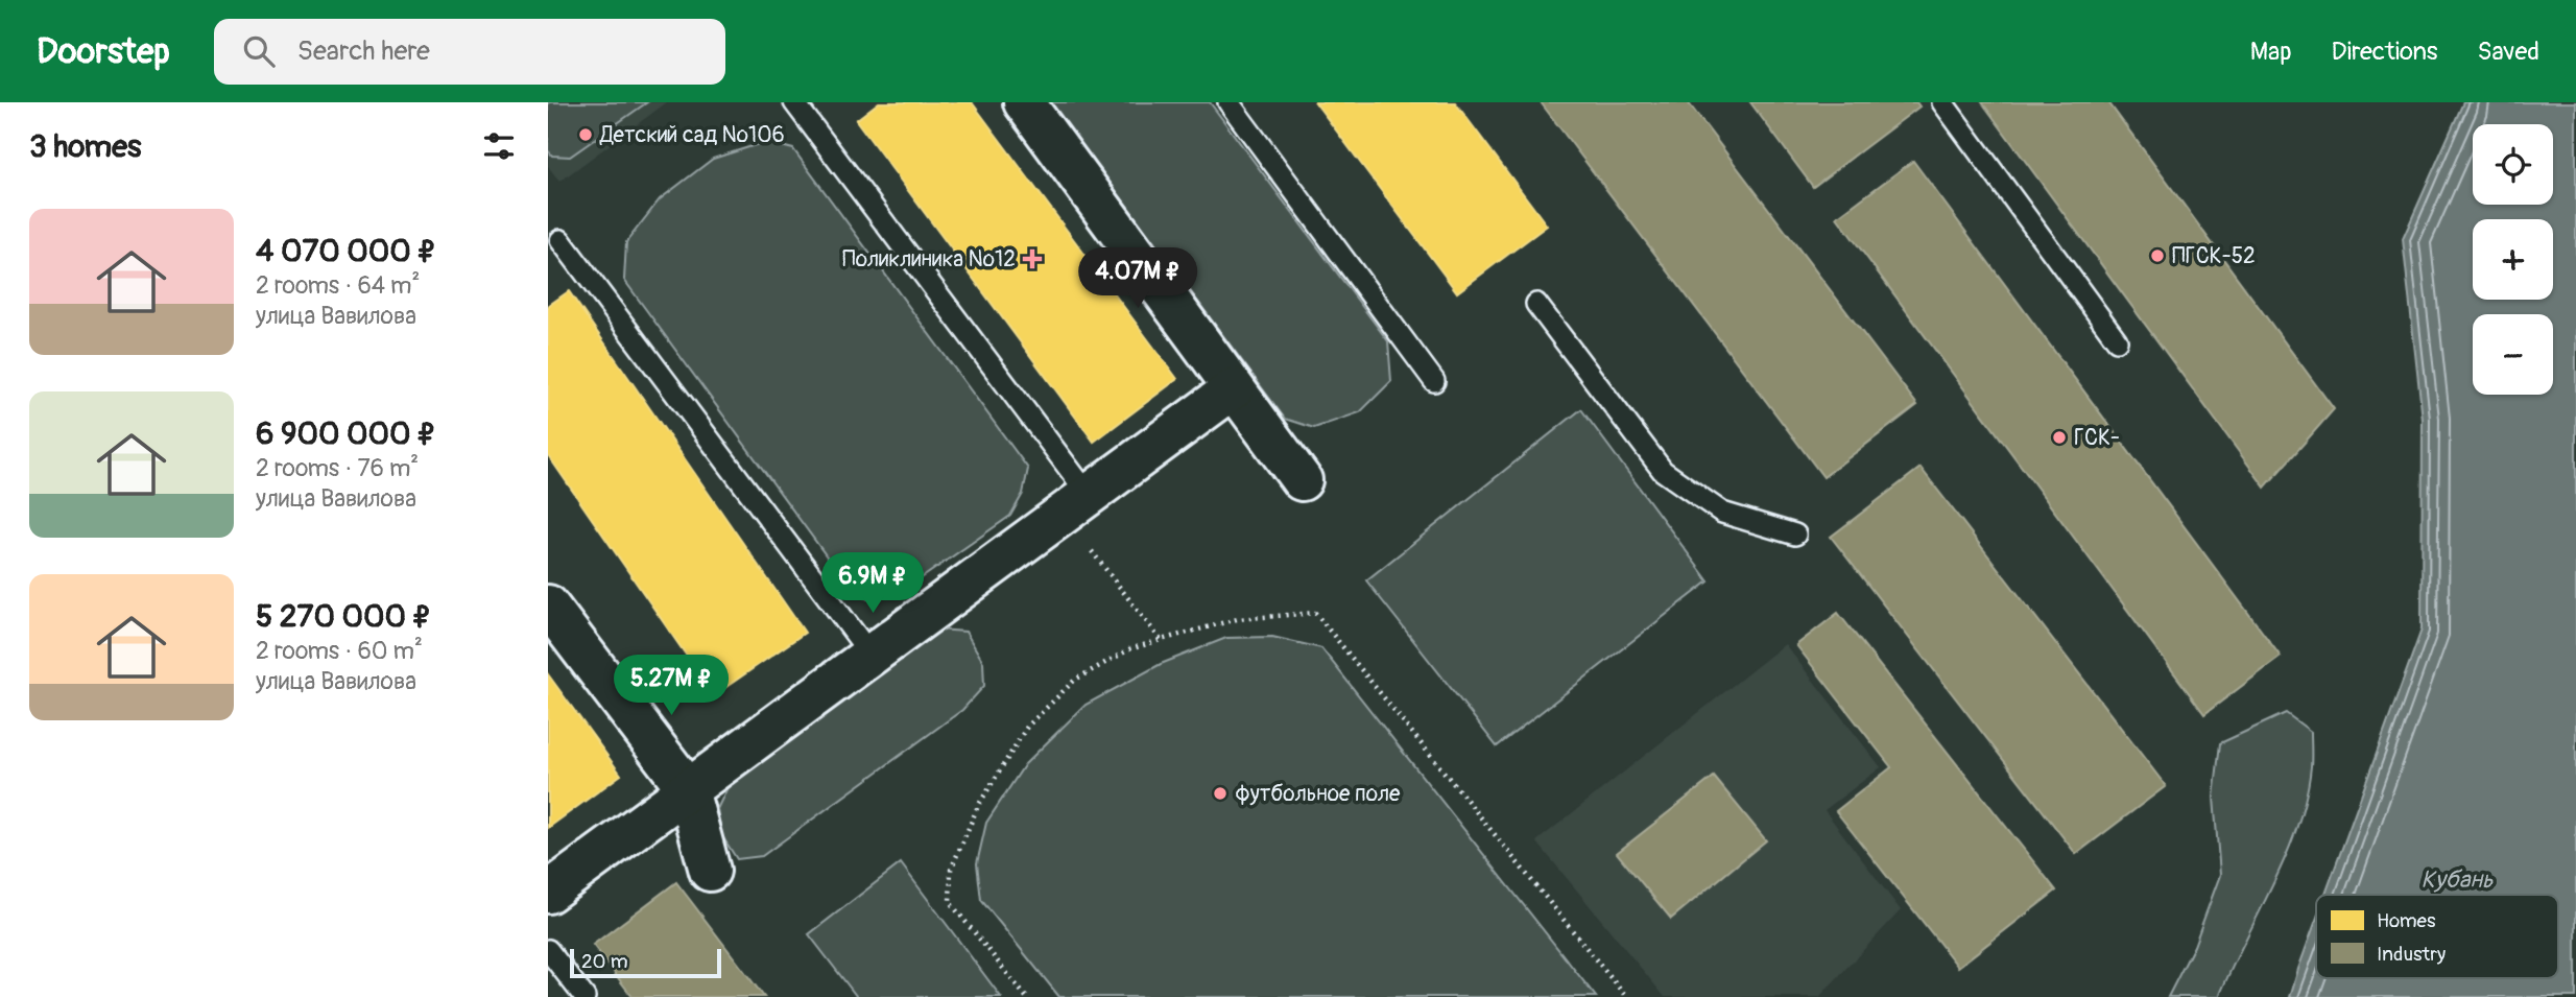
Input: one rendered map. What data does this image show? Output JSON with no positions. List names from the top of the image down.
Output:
{
  "water": ["Кубань"],
  "places": {
    "other": [
      "Детский сад №106",
      "ПГСК-52",
      "ГСК-",
      "футбольное поле"
    ],
    "health": ["Поликлиника №12"]
  },
  "legend": ["Homes", "Industry"],
  "scale_bar": "20 m",
  "page": {
    "header": "Doorstep",
    "search": "Search here",
    "nav": ["Map", "Directions", "Saved"],
    "heading": "3 homes",
    "map_buttons": ["+", "−"],
    "list": [
      {
        "name": "4 070 000 ₽",
        "note": "2 rooms · 64 m² · улица Вавилова"
      },
      {
        "name": "6 900 000 ₽",
        "note": "2 rooms · 76 m² · улица Вавилова"
      },
      {
        "name": "5 270 000 ₽",
        "note": "2 rooms · 60 m² · улица Вавилова"
      }
    ],
    "price": ["4.07M ₽", "6.9M ₽", "5.27M ₽"],
    "scale": "20 m"
  }
}
